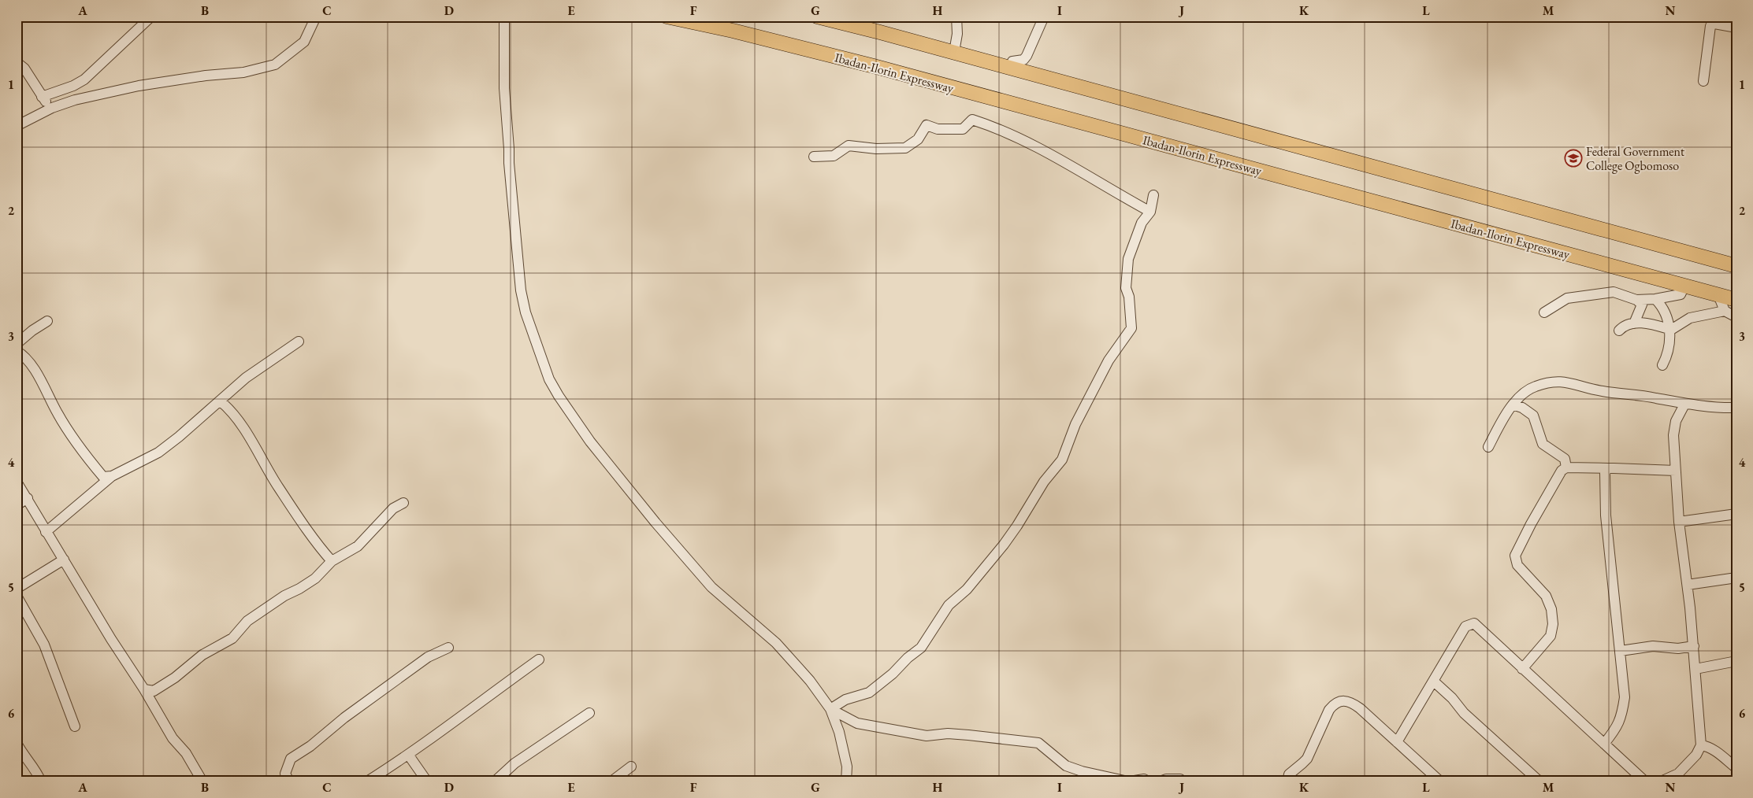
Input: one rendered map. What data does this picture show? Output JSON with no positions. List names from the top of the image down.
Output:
{
  "streets": {
    "highway": ["Ibadan-Ilorin Expressway"]
  },
  "places": {
    "school or university": ["Federal Government College Ogbomoso"]
  },
  "grid": {
    "columns": [
      "A",
      "B",
      "C",
      "D",
      "E",
      "F",
      "G",
      "H",
      "I",
      "J",
      "K",
      "L",
      "M",
      "N"
    ],
    "rows": [
      "1",
      "2",
      "3",
      "4",
      "5",
      "6"
    ]
  }
}
